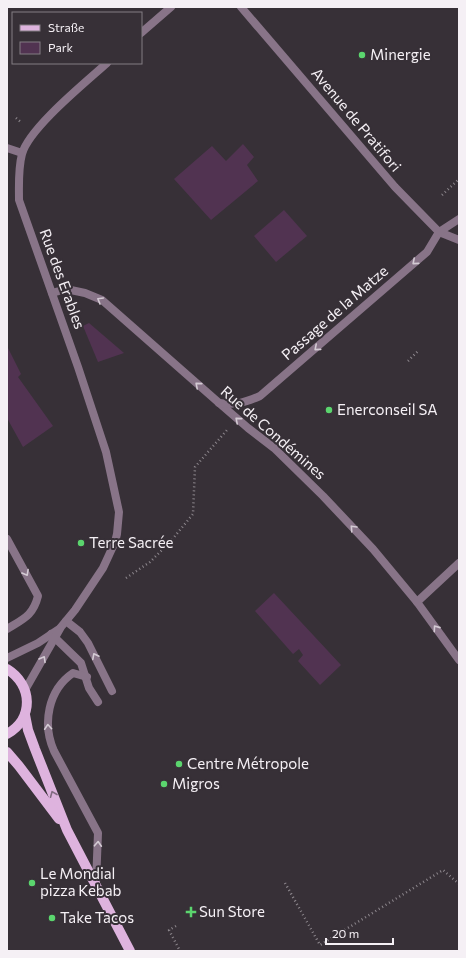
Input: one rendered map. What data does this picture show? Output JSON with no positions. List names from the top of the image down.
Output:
{
  "streets": {
    "street": [
      "Avenue de Pratifori",
      "Rue des Erables",
      "Passage de la Matze",
      "Rue de Condémines"
    ]
  },
  "crossings": [
    ["Avenue de Pratifori", "Passage de la Matze"],
    ["Rue des Erables", "Rue de Condémines"],
    ["Passage de la Matze", "Rue de Condémines"]
  ],
  "one_way": ["Passage de la Matze", "Rue de Condémines"],
  "places": {
    "other": [
      "Minergie",
      "Enerconseil SA",
      "Terre Sacrée",
      "Centre Métropole",
      "Migros",
      "Le Mondial pizza Kebab",
      "Take Tacos"
    ],
    "health": ["Sun Store"]
  },
  "legend": ["Straße", "Park"],
  "scale_bar": "20 m"
}
